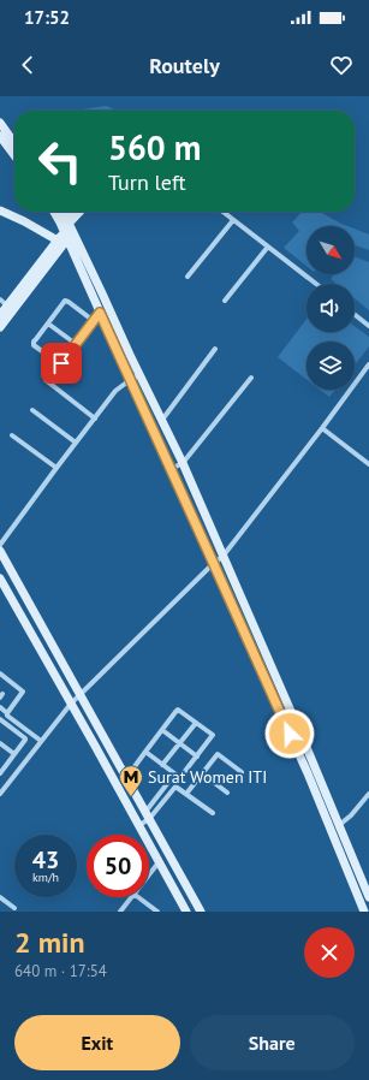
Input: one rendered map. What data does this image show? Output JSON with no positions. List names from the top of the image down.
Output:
{
  "places": {
    "metro station": ["Surat Women ITI"]
  },
  "north": "bottom right",
  "page": {
    "status": "17:52",
    "header": "Routely",
    "turn": ["560 m", "Turn left"],
    "speed": "43 km/h",
    "limit": "50",
    "heading": ["2 min", "640 m · 17:54"],
    "buttons": ["Exit", "Share"]
  }
}
